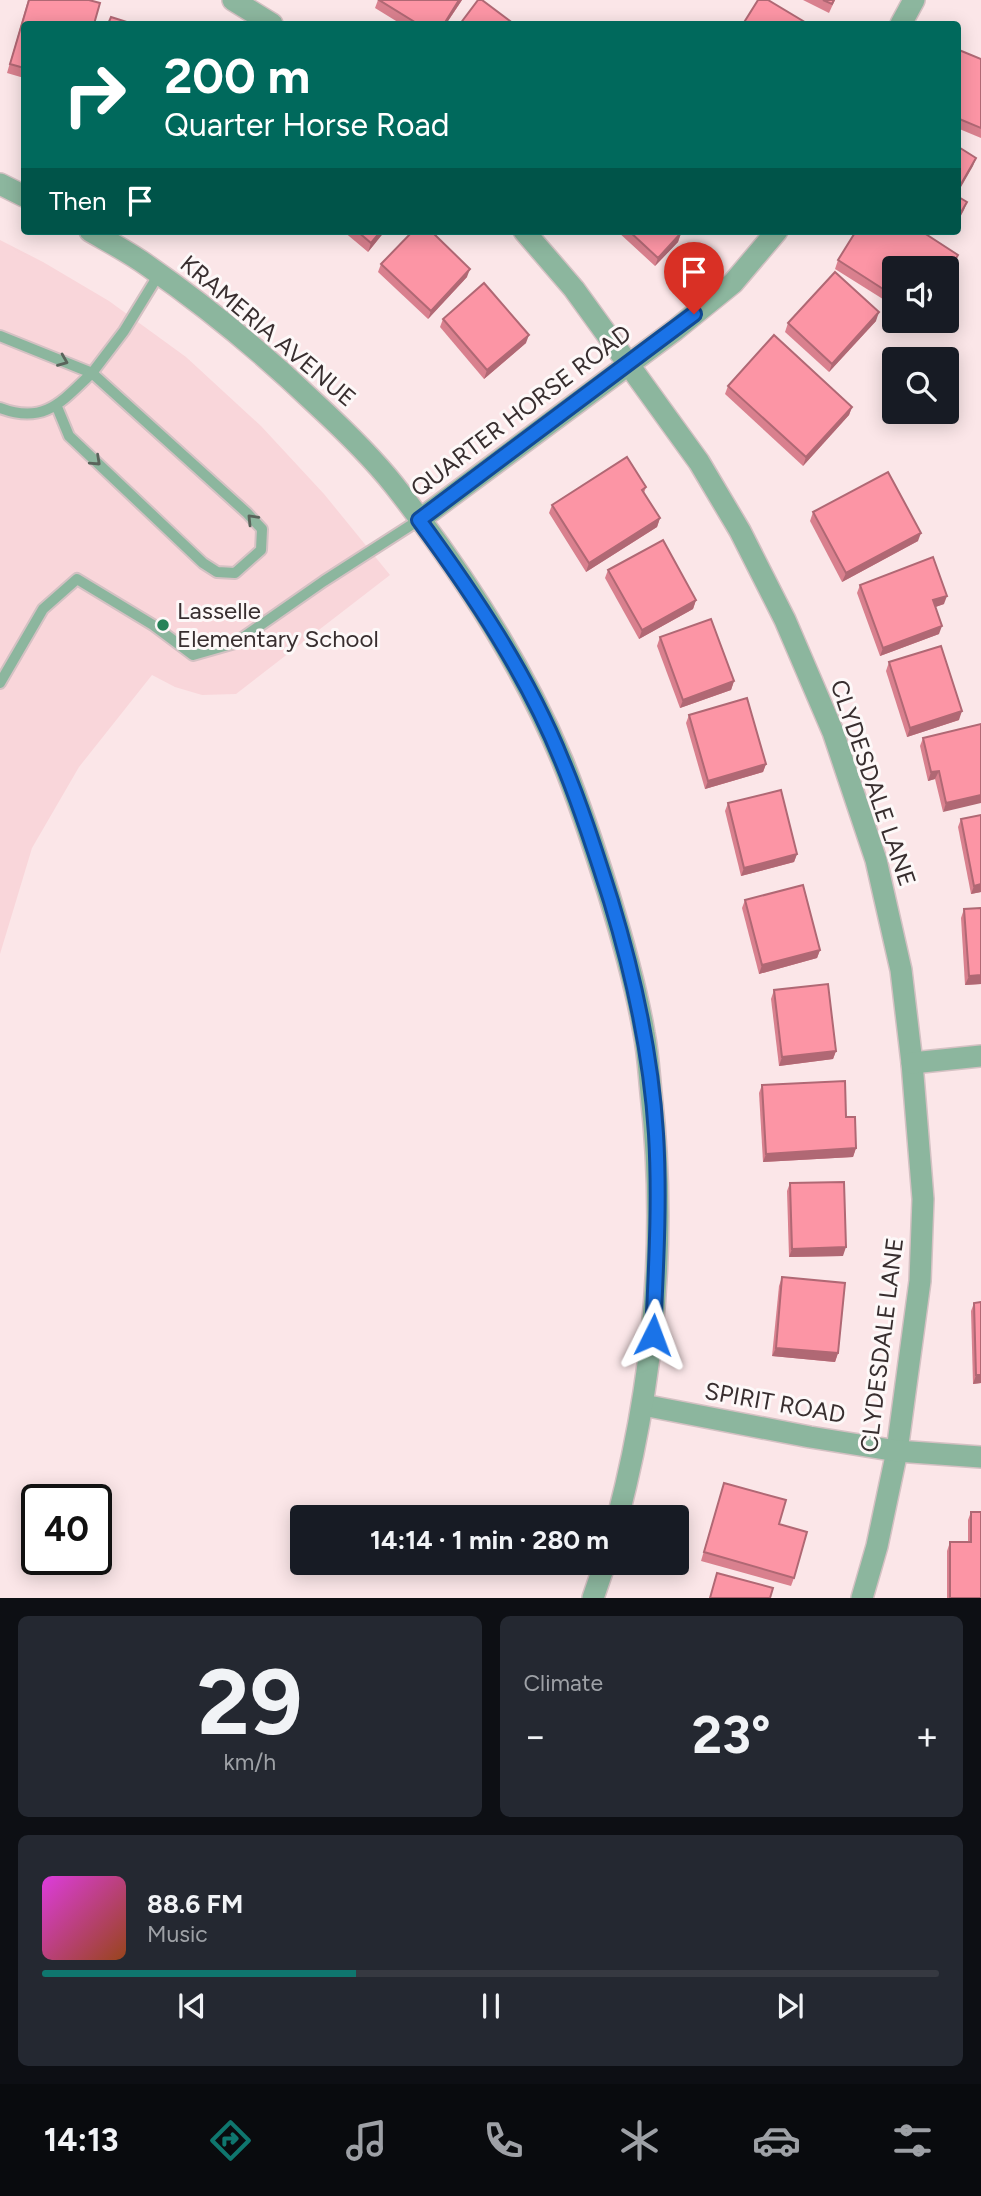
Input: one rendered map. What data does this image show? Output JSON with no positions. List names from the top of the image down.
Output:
{
  "streets": {
    "street": [
      "KRAMERIA AVENUE",
      "QUARTER HORSE ROAD",
      "CLYDESDALE LANE",
      "SPIRIT ROAD"
    ]
  },
  "crossings": [
    ["KRAMERIA AVENUE", "QUARTER HORSE ROAD"],
    ["KRAMERIA AVENUE", "SPIRIT ROAD"],
    ["QUARTER HORSE ROAD", "CLYDESDALE LANE"],
    ["CLYDESDALE LANE", "SPIRIT ROAD"]
  ],
  "places": ["Lasselle Elementary School"],
  "page": {
    "turn": ["200 m", "Quarter Horse Road"],
    "then": "Then",
    "limit": "40",
    "trip": "14:14 · 1 min · 280 m",
    "tile": [
      ["29", "km/h"],
      "Climate"
    ],
    "heat": ["−", "23°", "+"],
    "song": ["88.6 FM", "Music"],
    "tabs": "14:13"
  }
}
